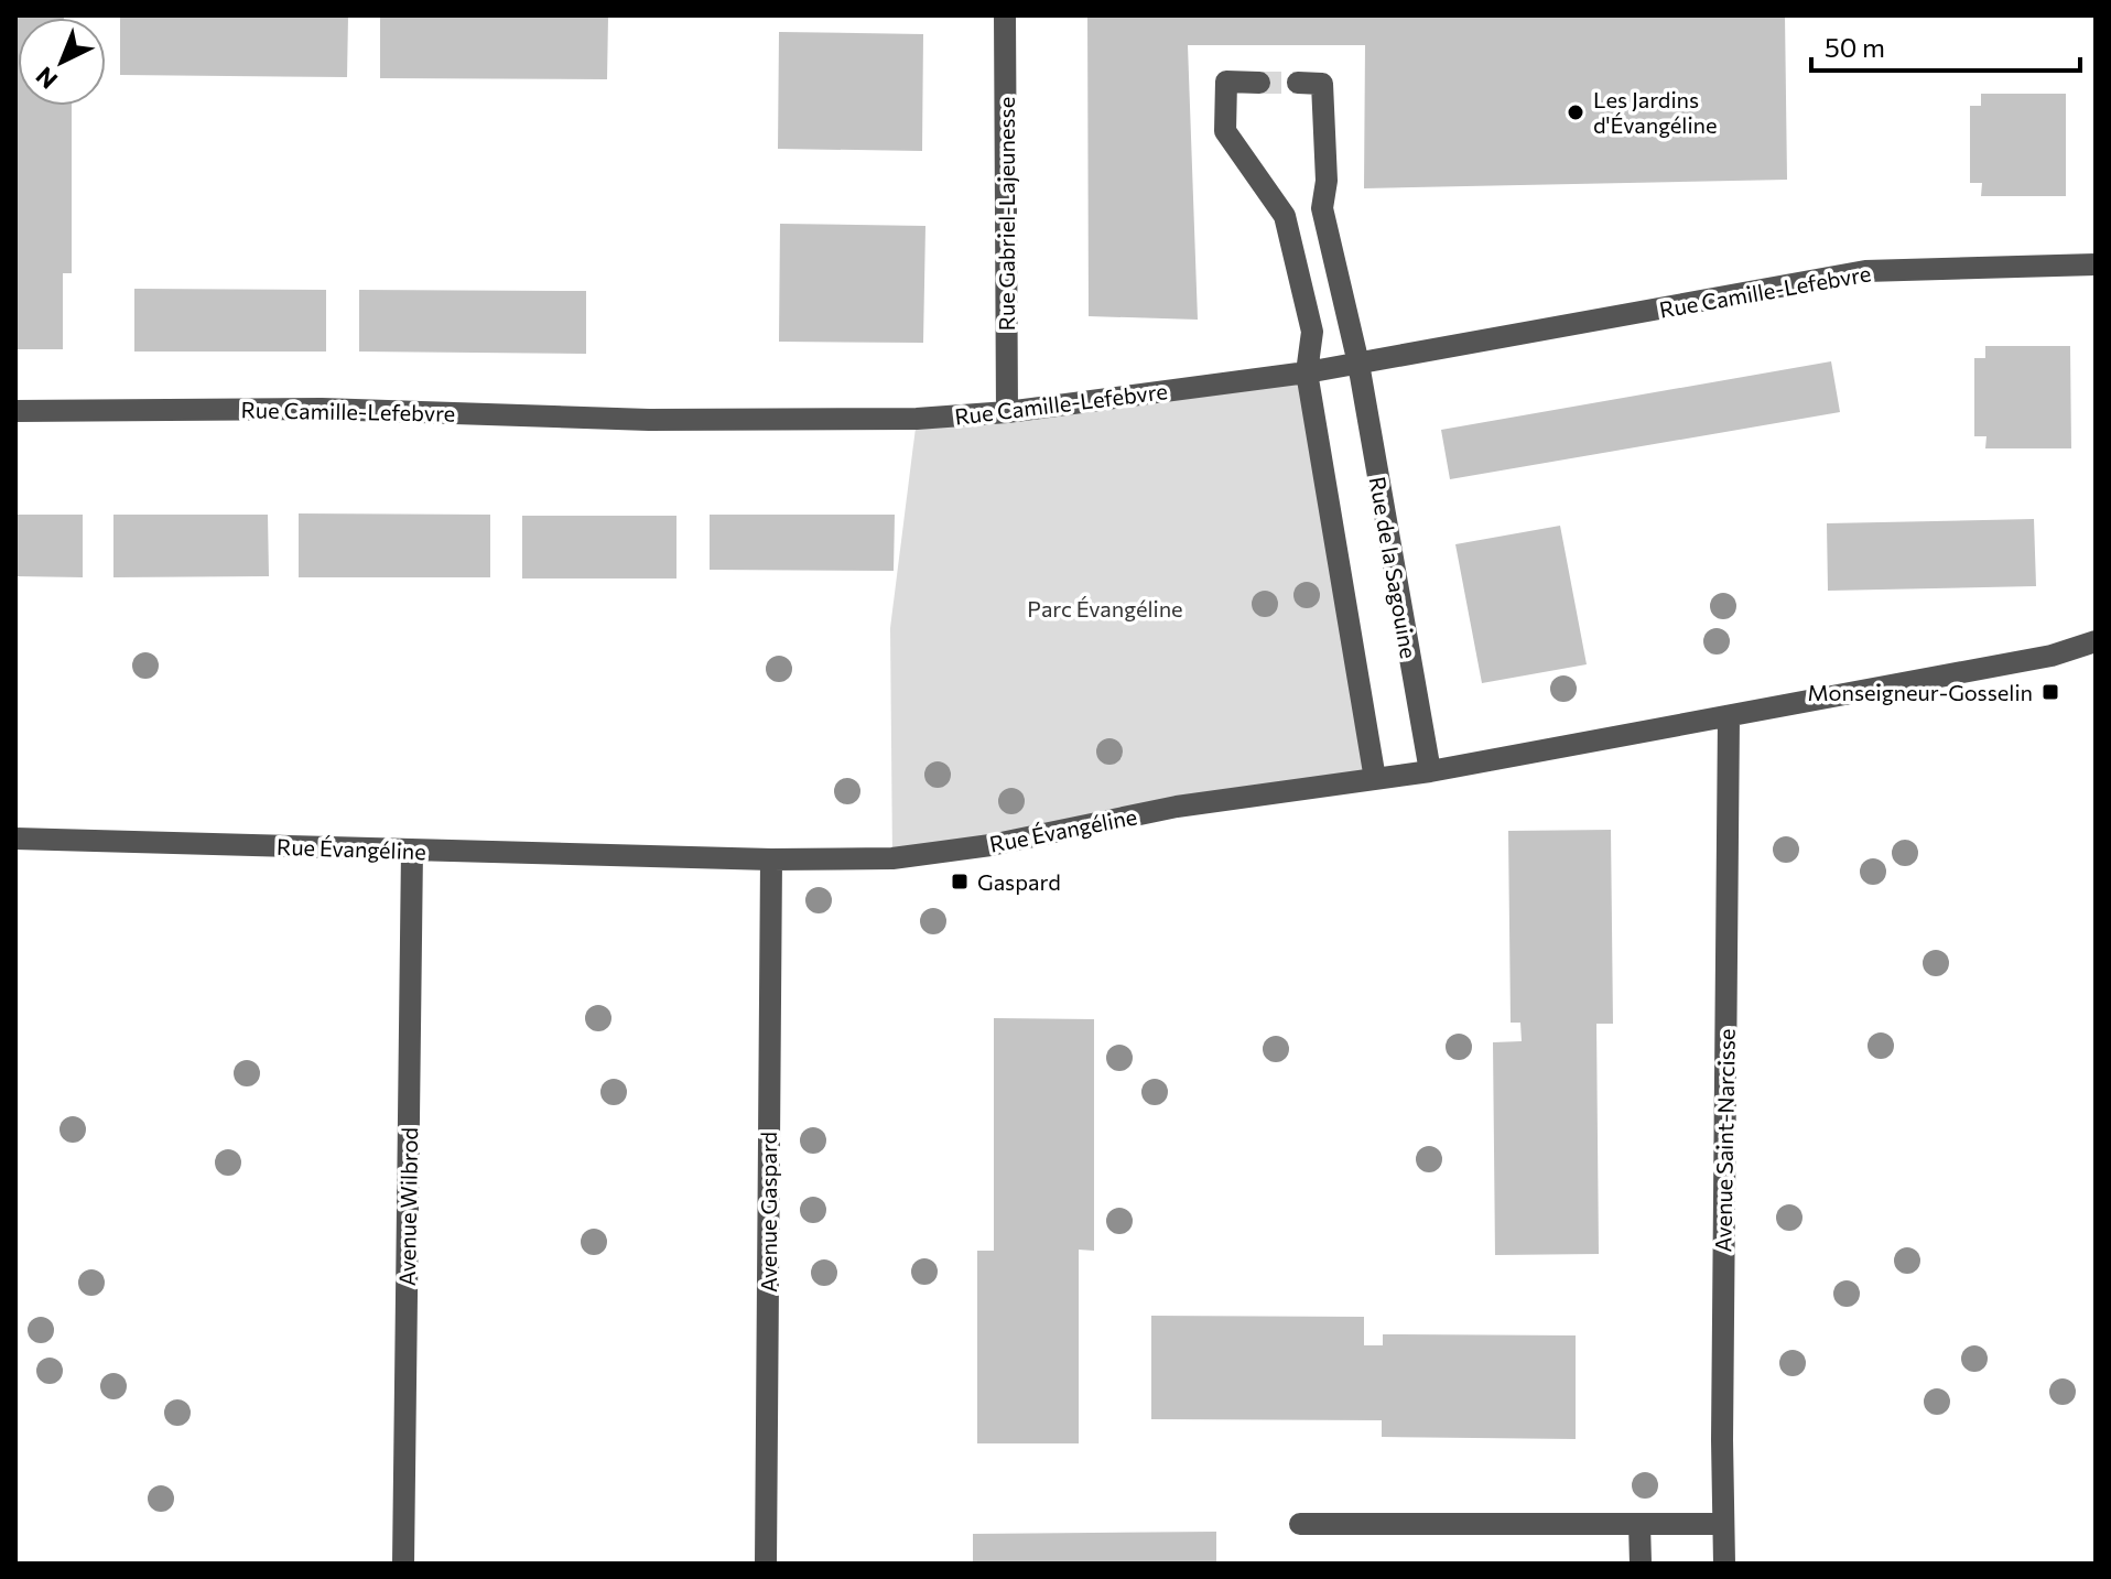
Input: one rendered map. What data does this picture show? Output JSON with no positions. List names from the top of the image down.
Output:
{
  "streets": {
    "street": [
      "Rue Gabriel-Lajeunesse",
      "Rue Camille-Lefebvre",
      "Rue de la Sagouine",
      "Rue Évangéline",
      "Avenue Saint-Narcisse",
      "Avenue Wilbrod",
      "Avenue Gaspard"
    ]
  },
  "crossings": [
    ["Rue Gabriel-Lajeunesse", "Rue Camille-Lefebvre"],
    ["Rue Camille-Lefebvre", "Rue de la Sagouine"],
    ["Rue de la Sagouine", "Rue Évangéline"],
    ["Rue Évangéline", "Avenue Saint-Narcisse"],
    ["Rue Évangéline", "Avenue Wilbrod"],
    ["Rue Évangéline", "Avenue Gaspard"]
  ],
  "parks": ["Parc Évangéline"],
  "places": {
    "other": ["Les Jardins d'Évangéline"],
    "transit": ["Monseigneur-Gosselin", "Gaspard"]
  },
  "scale_bar": "50 m",
  "north": "bottom left"
}
